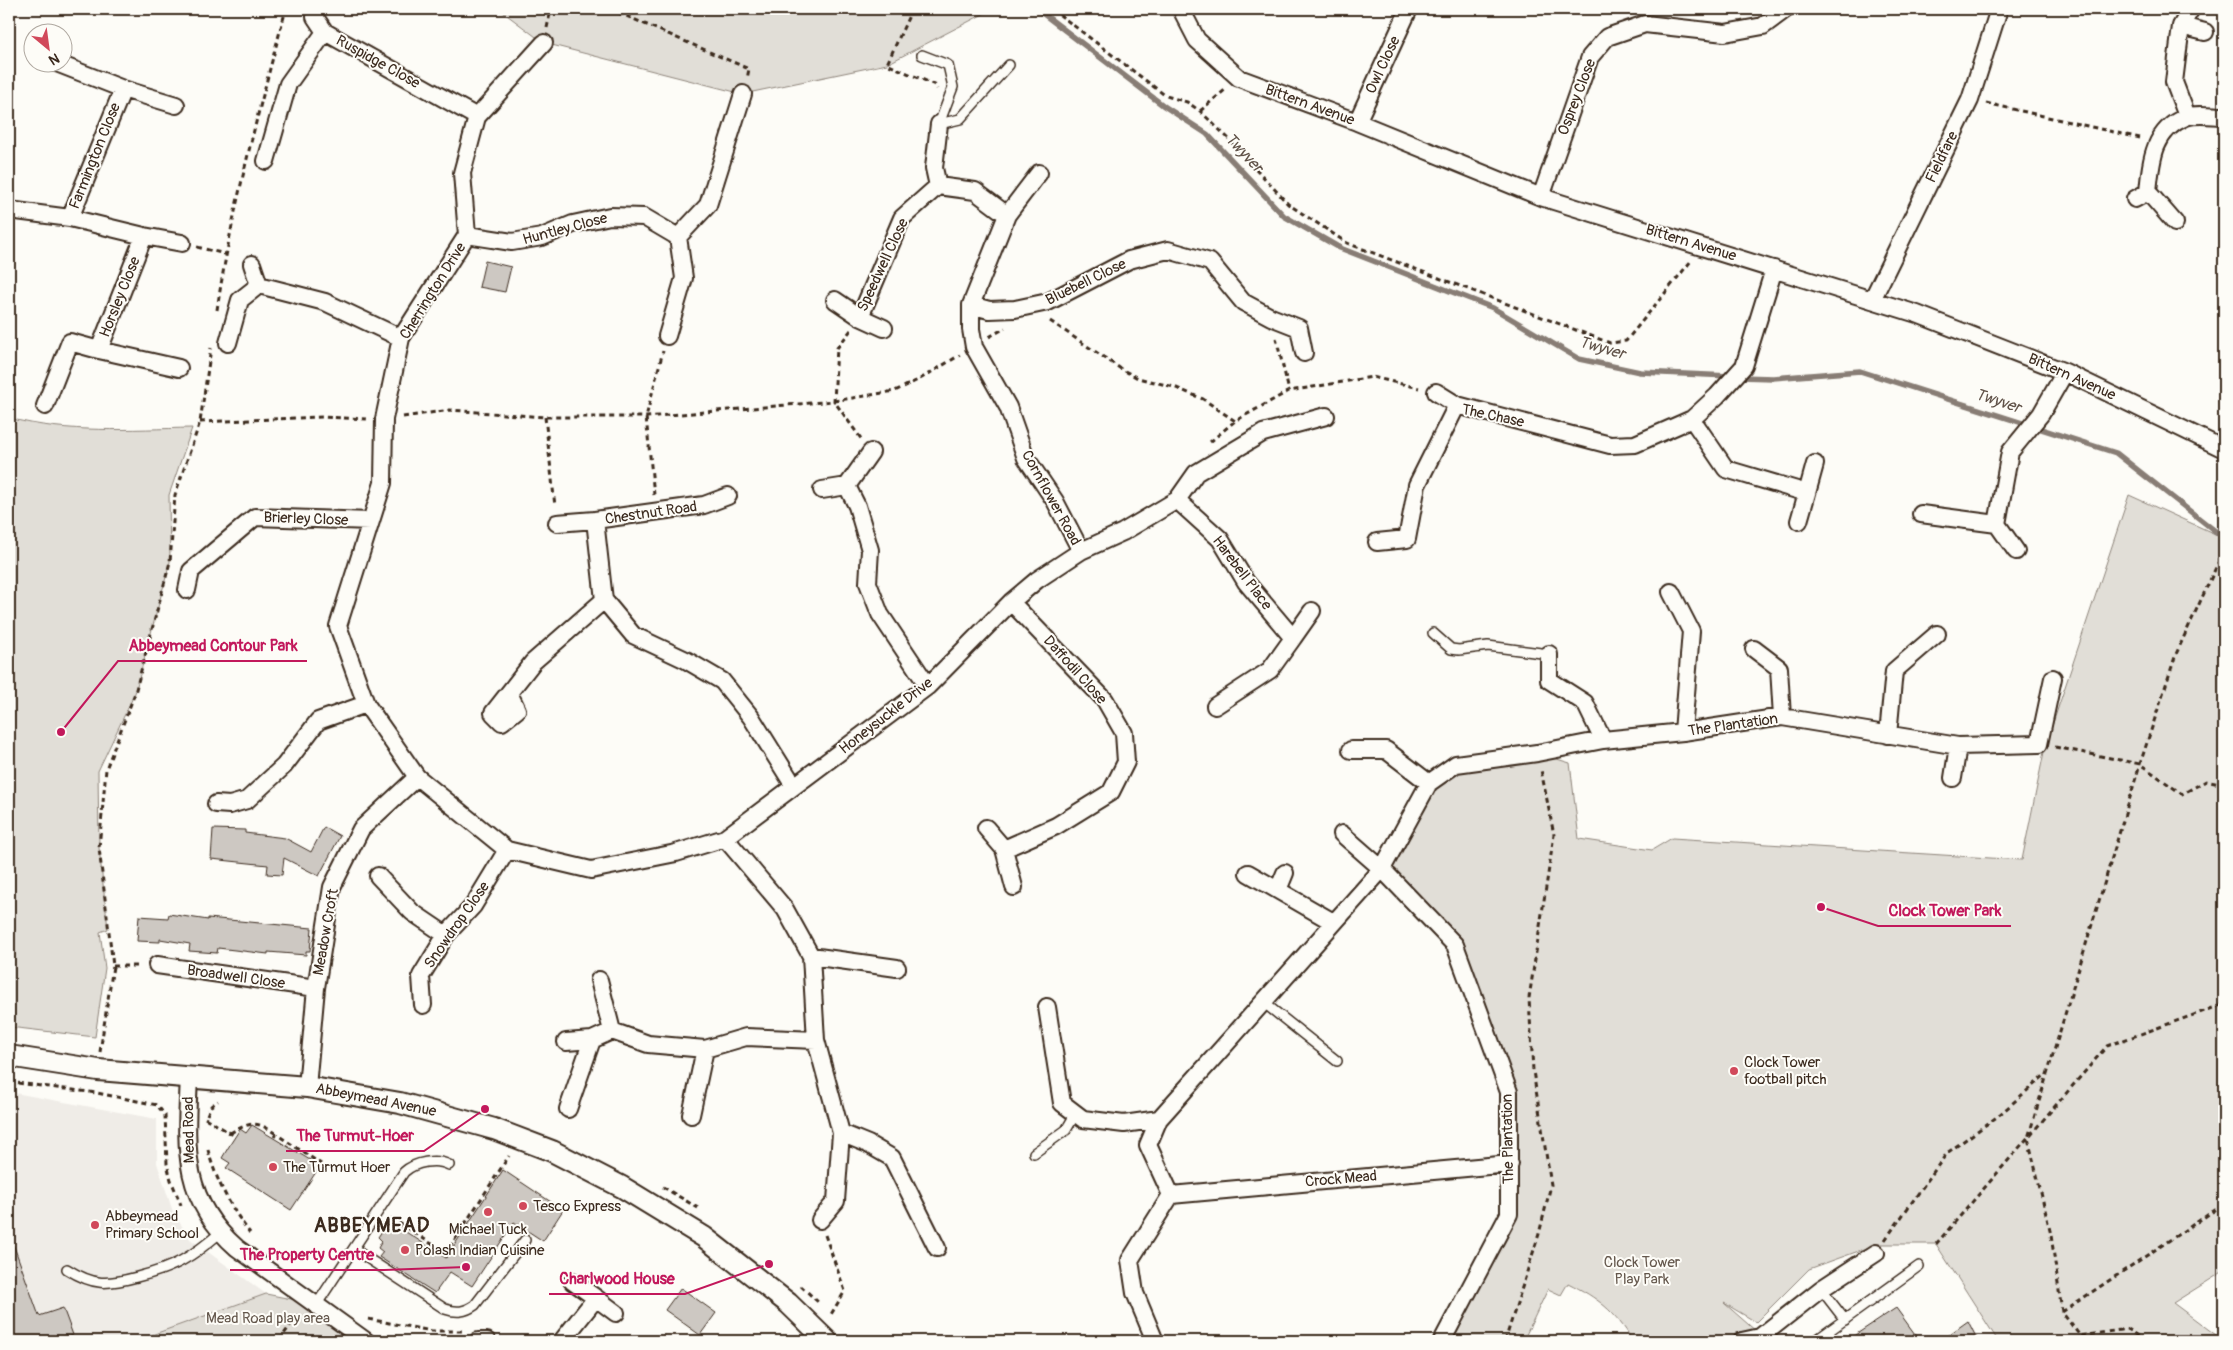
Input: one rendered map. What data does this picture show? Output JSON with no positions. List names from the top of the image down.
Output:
{
  "streets": {
    "street": [
      "Ruspidge Close",
      "Owl Close",
      "Osprey Close",
      "Bittern Avenue",
      "Farmington Close",
      "Fieldfare",
      "Huntley Close",
      "Speedwell Close",
      "Bluebell Close",
      "Cherrington Drive",
      "Horsley Close",
      "The Chase",
      "Cornflower Road",
      "Chestnut Road",
      "Brierley Close",
      "Harebell Place",
      "Daffodil Close",
      "Honeysuckle Drive",
      "The Plantation",
      "Snowdrop Close",
      "Meadow Croft",
      "Broadwell Close",
      "Abbeymead Avenue",
      "Mead Road",
      "Crock Mead"
    ]
  },
  "crossings": [
    ["Ruspidge Close", "Cherrington Drive"],
    ["Owl Close", "Bittern Avenue"],
    ["Osprey Close", "Bittern Avenue"],
    ["Bittern Avenue", "Fieldfare"],
    ["Bittern Avenue", "The Chase"],
    ["Huntley Close", "Cherrington Drive"],
    ["Bluebell Close", "Cornflower Road"],
    ["Cherrington Drive", "Brierley Close"],
    ["Cherrington Drive", "Honeysuckle Drive"],
    ["Cherrington Drive", "Meadow Croft"],
    ["Cornflower Road", "Honeysuckle Drive"],
    ["Harebell Place", "Honeysuckle Drive"],
    ["Daffodil Close", "Honeysuckle Drive"],
    ["Honeysuckle Drive", "Snowdrop Close"],
    ["Honeysuckle Drive", "Meadow Croft"],
    ["The Plantation", "Crock Mead"],
    ["Meadow Croft", "Broadwell Close"],
    ["Meadow Croft", "Abbeymead Avenue"],
    ["Abbeymead Avenue", "Mead Road"]
  ],
  "districts": ["ABBEYMEAD"],
  "water": ["Twyver"],
  "parks": ["Clock Tower Play Park", "Mead Road play area"],
  "places": [
    "Abbeymead Contour Park",
    "Clock Tower Park",
    "Clock Tower football pitch",
    "The Turmut-Hoer",
    "The Turmut Hoer",
    "Tesco Express",
    "Michael Tuck",
    "Abbeymead Primary School",
    "Polash Indian Cuisine",
    "Charlwood House",
    "The Property Centre"
  ],
  "north": "bottom right"
}
